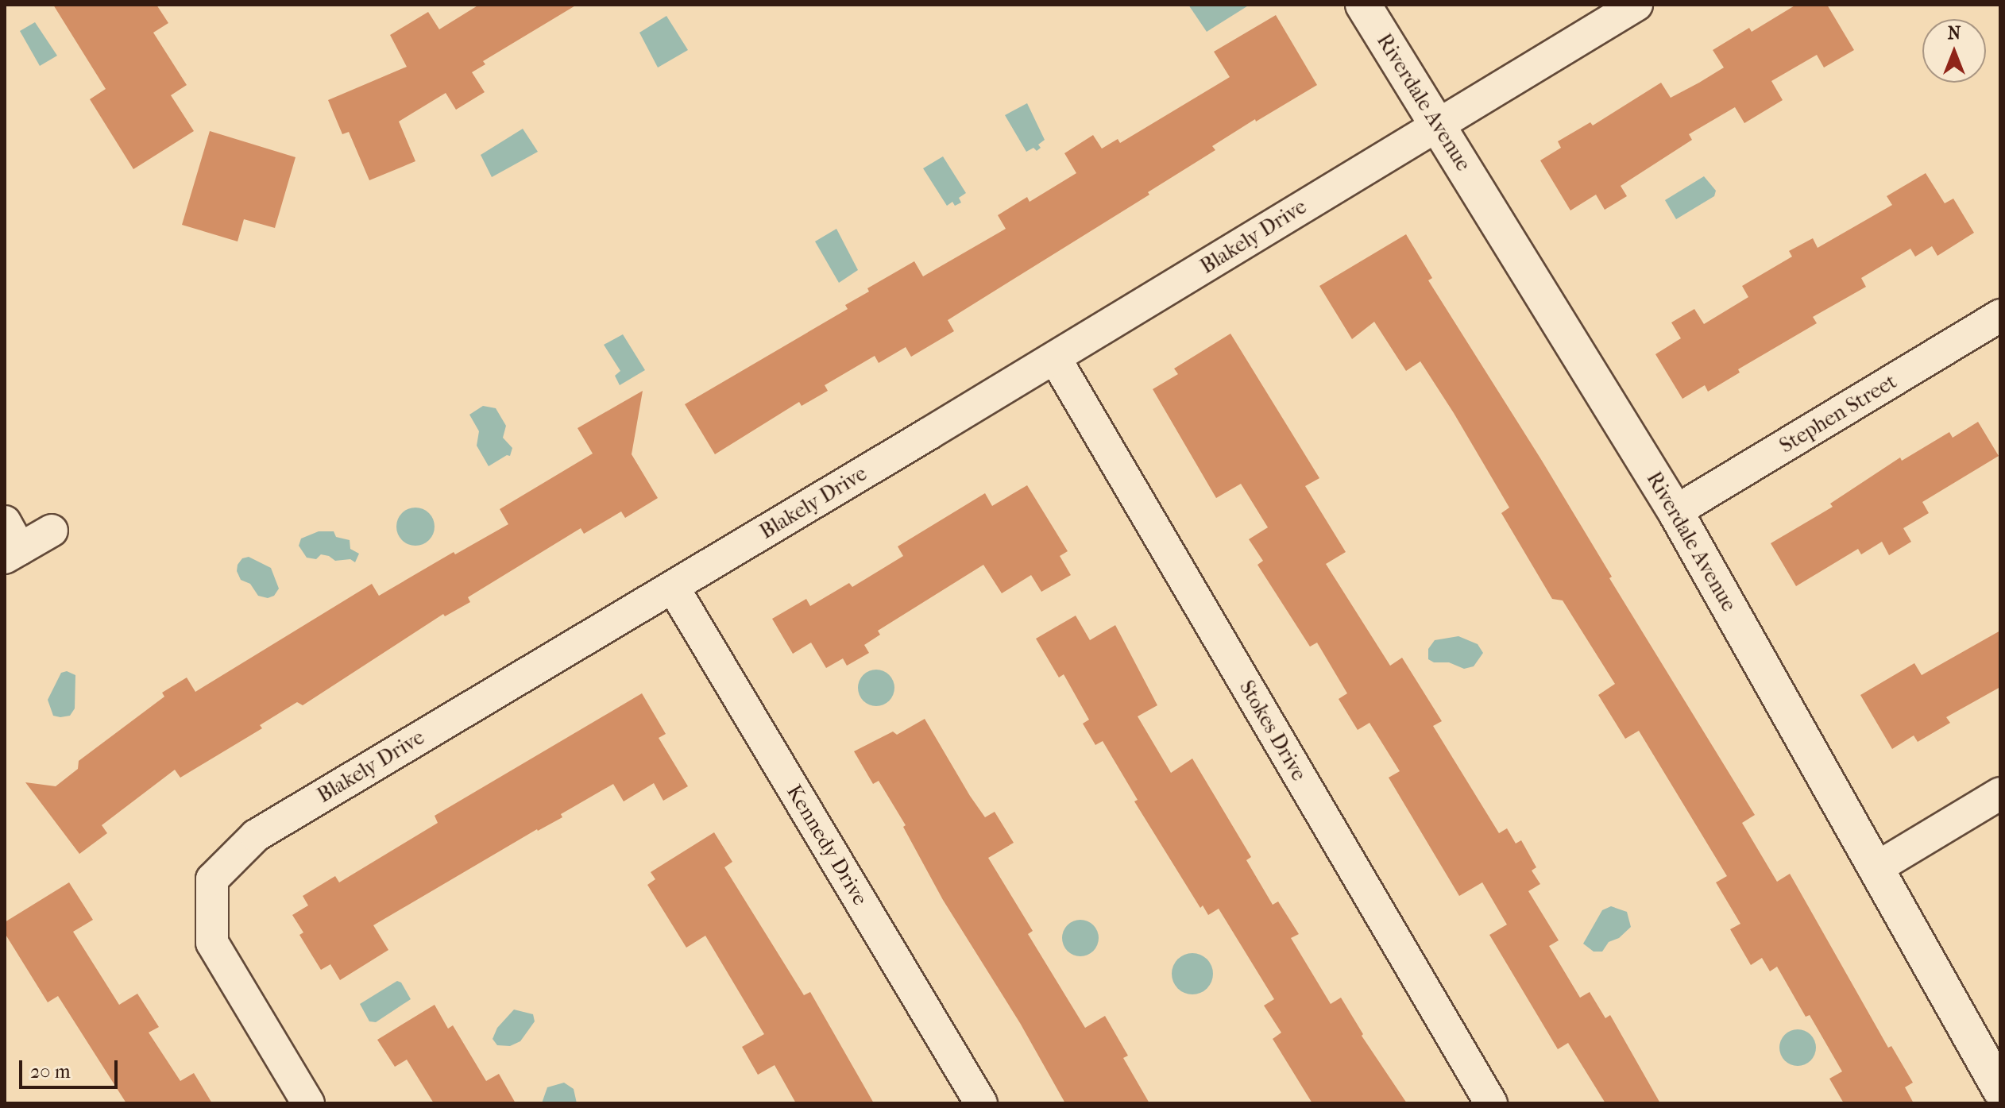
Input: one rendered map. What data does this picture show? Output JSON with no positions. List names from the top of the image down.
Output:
{
  "streets": {
    "street": [
      "Riverdale Avenue",
      "Blakely Drive",
      "Stephen Street",
      "Stokes Drive",
      "Kennedy Drive"
    ]
  },
  "crossings": [
    ["Riverdale Avenue", "Blakely Drive"],
    ["Riverdale Avenue", "Stephen Street"],
    ["Blakely Drive", "Stokes Drive"],
    ["Blakely Drive", "Kennedy Drive"]
  ],
  "scale_bar": "20 m",
  "north": "top"
}
